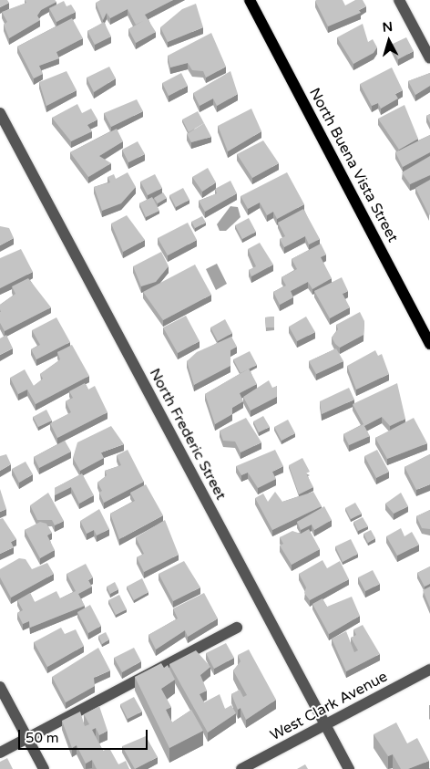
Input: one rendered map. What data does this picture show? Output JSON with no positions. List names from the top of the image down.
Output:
{
  "streets": {
    "main road": ["North Buena Vista Street"],
    "street": ["North Frederic Street", "West Clark Avenue"]
  },
  "crossings": [
    ["North Frederic Street", "West Clark Avenue"]
  ],
  "scale_bar": "50 m",
  "north": "top"
}
